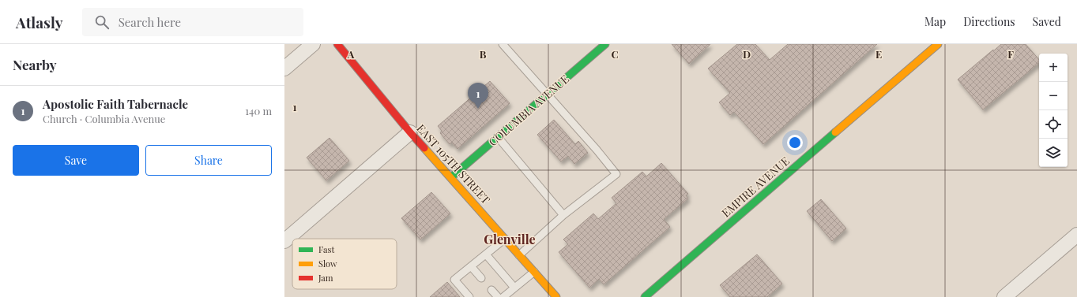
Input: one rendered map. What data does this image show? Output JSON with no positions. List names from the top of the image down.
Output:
{
  "streets": {
    "street": ["COLUMBIA AVENUE", "EAST 105TH STREET", "EMPIRE AVENUE"]
  },
  "crossings": [
    ["COLUMBIA AVENUE", "EAST 105TH STREET"]
  ],
  "districts": ["Glenville"],
  "legend": ["Fast", "Slow", "Jam"],
  "page": {
    "header": "Atlasly",
    "search": "Search here",
    "nav": ["Map", "Directions", "Saved"],
    "heading": "Nearby",
    "map_buttons": ["+", "−"],
    "pins": "1",
    "list": [
      {
        "mark": "1",
        "name": "Apostolic Faith Tabernacle",
        "note": "Church · Columbia Avenue",
        "value": "140 m"
      }
    ],
    "buttons": ["Save", "Share"]
  },
  "grid": {
    "columns": [
      "A",
      "B",
      "C",
      "D",
      "E",
      "F"
    ],
    "rows": ["1"]
  }
}
